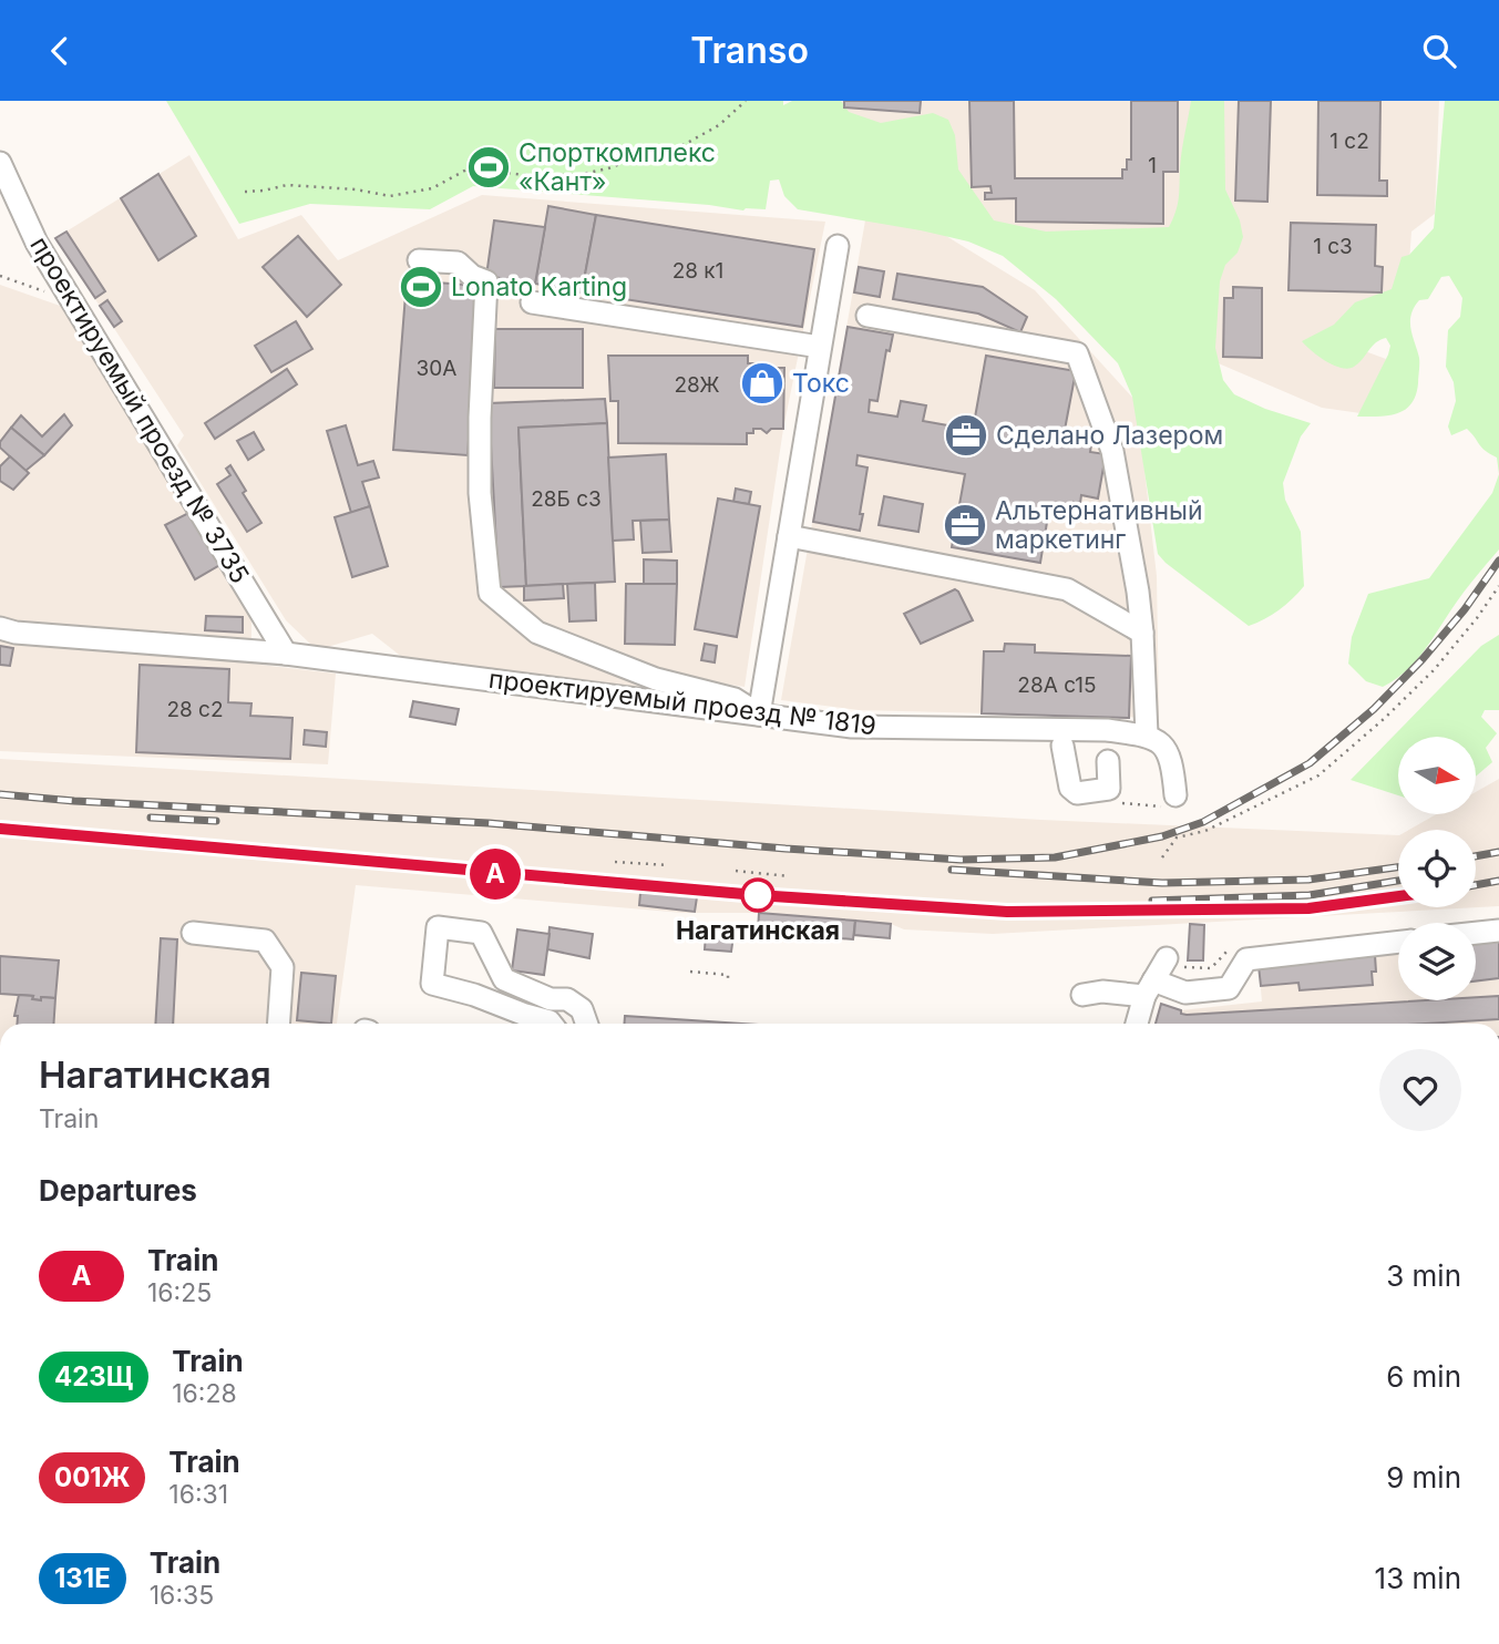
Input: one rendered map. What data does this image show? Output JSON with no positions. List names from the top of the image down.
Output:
{
  "streets": {
    "street": ["проектируемый проезд № 3735", "проектируемый проезд № 1819"]
  },
  "crossings": [
    ["проектируемый проезд № 3735", "проектируемый проезд № 1819"]
  ],
  "places": {
    "sports": ["Спорткомплекс «Кант»", "Lonato Karting"],
    "shop": ["Токс"],
    "office": ["Сделано Лазером", "Альтернативный маркетинг"],
    "other": ["Нагатинская"]
  },
  "house_numbers": [
    "1 с2",
    "1",
    "1 с3",
    "28 к1",
    "30А",
    "28Ж",
    "28Б с3",
    "28А с15",
    "28 с2"
  ],
  "north": "right",
  "page": {
    "header": "Transo",
    "on_map": "A",
    "heading": [
      ["Нагатинская", "Train"],
      "Departures"
    ],
    "list": [
      {
        "mark": "A",
        "name": "Train",
        "note": "16:25",
        "value": "3 min"
      },
      {
        "mark": "423Щ",
        "name": "Train",
        "note": "16:28",
        "value": "6 min"
      },
      {
        "mark": "001Ж",
        "name": "Train",
        "note": "16:31",
        "value": "9 min"
      },
      {
        "mark": "131Е",
        "name": "Train",
        "note": "16:35",
        "value": "13 min"
      }
    ]
  }
}
